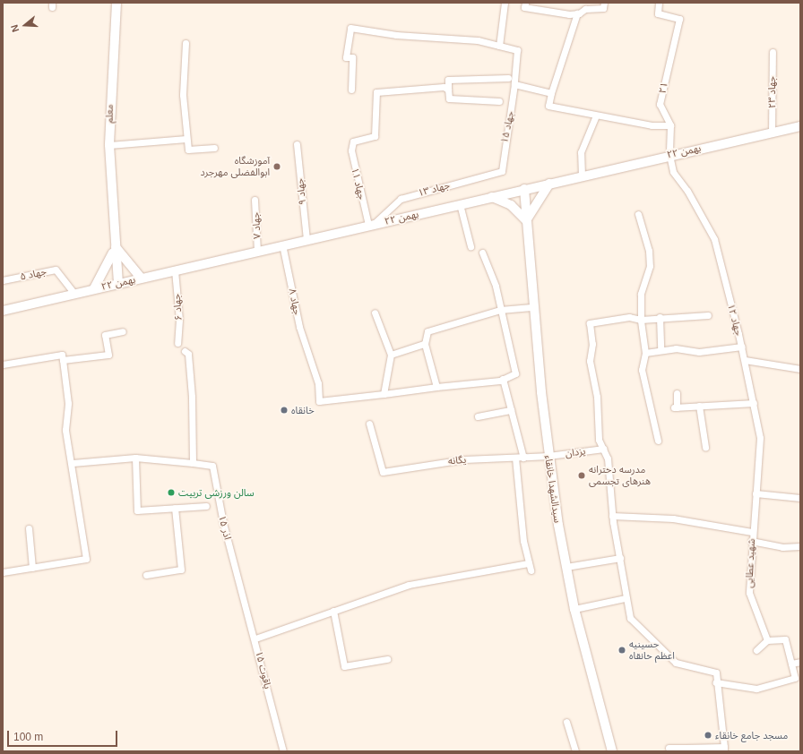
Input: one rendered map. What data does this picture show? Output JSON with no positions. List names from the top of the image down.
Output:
{
  "streets": {
    "main road": ["معلم", "۲۲ بهمن", "سیدالشهدا خانقاء"],
    "street": [
      "۲۱",
      "جهاد ۲۳",
      "جهاد ۱۵",
      "جهاد ۱۱",
      "جهاد ۱۳",
      "جهاد ۹",
      "جهاد ۷",
      "جهاد ۵",
      "جهاد ۸",
      "جهاد ۶",
      "جهاد ۱۲",
      "یزدان",
      "یگانه",
      "اذر ۱۵",
      "شهید عطایی",
      "یاقوت ۱۵"
    ]
  },
  "crossings": [
    ["۲۱", "۲۲ بهمن"],
    ["۲۱", "جهاد ۱۲"],
    ["جهاد ۲۳", "۲۲ بهمن"],
    ["معلم", "۲۲ بهمن"],
    ["جهاد ۱۵", "جهاد ۱۳"],
    ["۲۲ بهمن", "جهاد ۱۱"],
    ["۲۲ بهمن", "جهاد ۱۳"],
    ["۲۲ بهمن", "جهاد ۹"],
    ["۲۲ بهمن", "جهاد ۷"],
    ["۲۲ بهمن", "جهاد ۵"],
    ["۲۲ بهمن", "جهاد ۸"],
    ["۲۲ بهمن", "جهاد ۶"],
    ["۲۲ بهمن", "جهاد ۱۲"],
    ["۲۲ بهمن", "سیدالشهدا خانقاء"],
    ["جهاد ۱۱", "جهاد ۱۳"],
    ["جهاد ۱۲", "شهید عطایی"],
    ["یزدان", "یگانه"],
    ["یزدان", "سیدالشهدا خانقاء"],
    ["یگانه", "سیدالشهدا خانقاء"],
    ["اذر ۱۵", "یاقوت ۱۵"]
  ],
  "places": [
    "آموزشگاه ابوالفضلی مهرجرد",
    "خانقاه",
    "مدرسه دخترانه هنرهای تجسمی",
    "سالن ورزشی تربیت",
    "حسینیه اعظم خانقاه",
    "مسجد جامع خانقاء"
  ],
  "scale_bar": "100 m",
  "north": "left"
}
